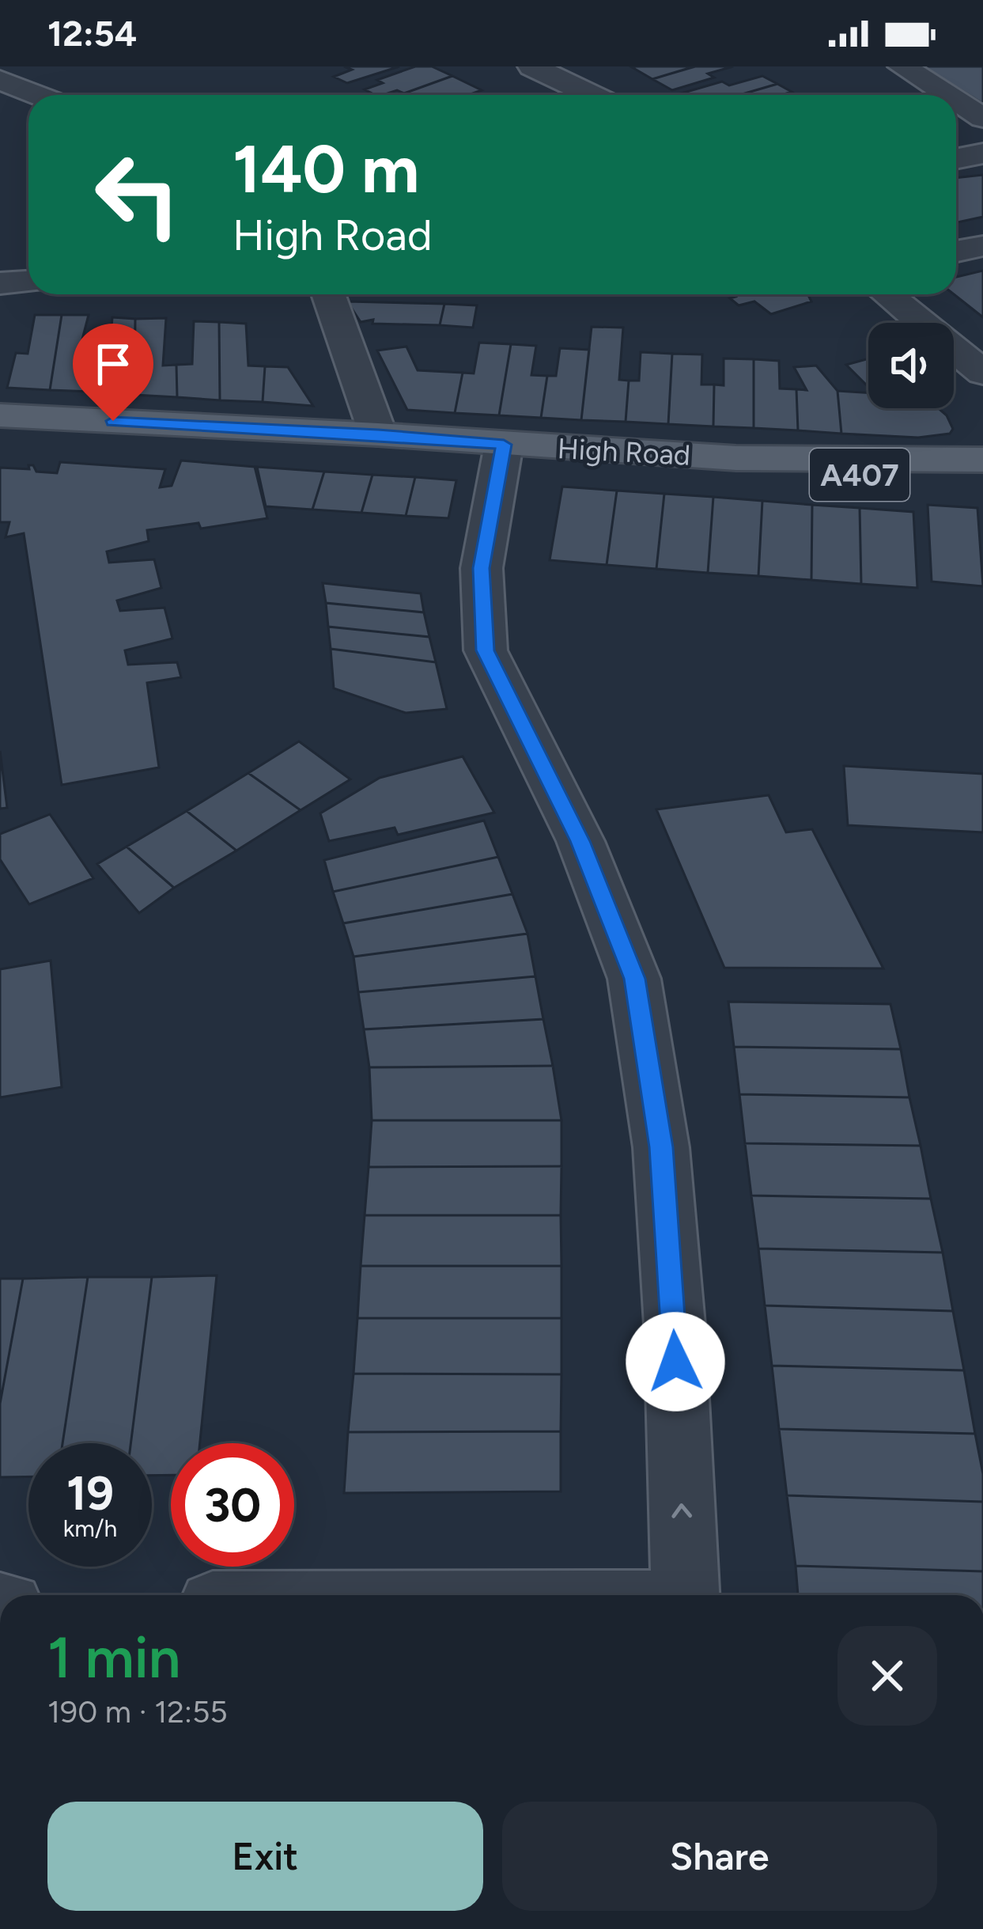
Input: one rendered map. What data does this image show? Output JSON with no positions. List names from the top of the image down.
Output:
{
  "streets": {
    "main road": ["High Road", "A407"]
  },
  "page": {
    "status": "12:54",
    "turn": ["140 m", "High Road"],
    "speed": "19 km/h",
    "limit": "30",
    "heading": ["1 min", "190 m · 12:55"],
    "buttons": ["Exit", "Share"]
  }
}
